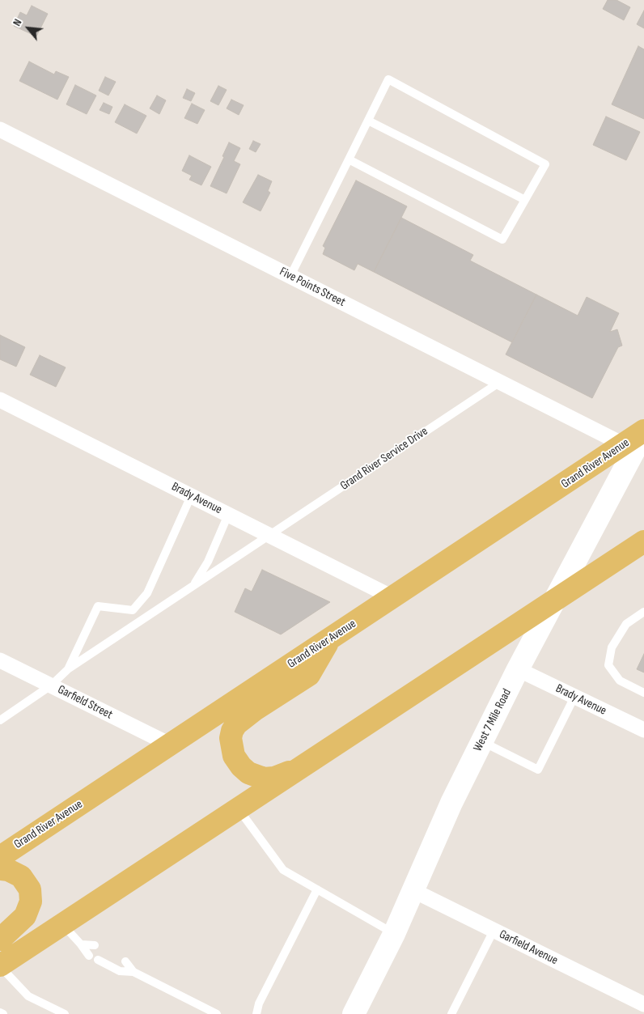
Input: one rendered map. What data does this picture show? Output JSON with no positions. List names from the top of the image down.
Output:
{
  "streets": {
    "main road": ["Grand River Avenue", "West 7 Mile Road"],
    "street": [
      "Five Points Street",
      "Brady Avenue",
      "Garfield Street",
      "Garfield Avenue"
    ],
    "lane": ["Grand River Service Drive"]
  },
  "crossings": [
    ["Five Points Street", "Grand River Service Drive"],
    ["Five Points Street", "Grand River Avenue"],
    ["Grand River Service Drive", "Brady Avenue"],
    ["Grand River Avenue", "Brady Avenue"],
    ["Grand River Avenue", "Garfield Street"],
    ["Grand River Avenue", "West 7 Mile Road"],
    ["Brady Avenue", "West 7 Mile Road"],
    ["West 7 Mile Road", "Garfield Avenue"]
  ],
  "north": "top left"
}
